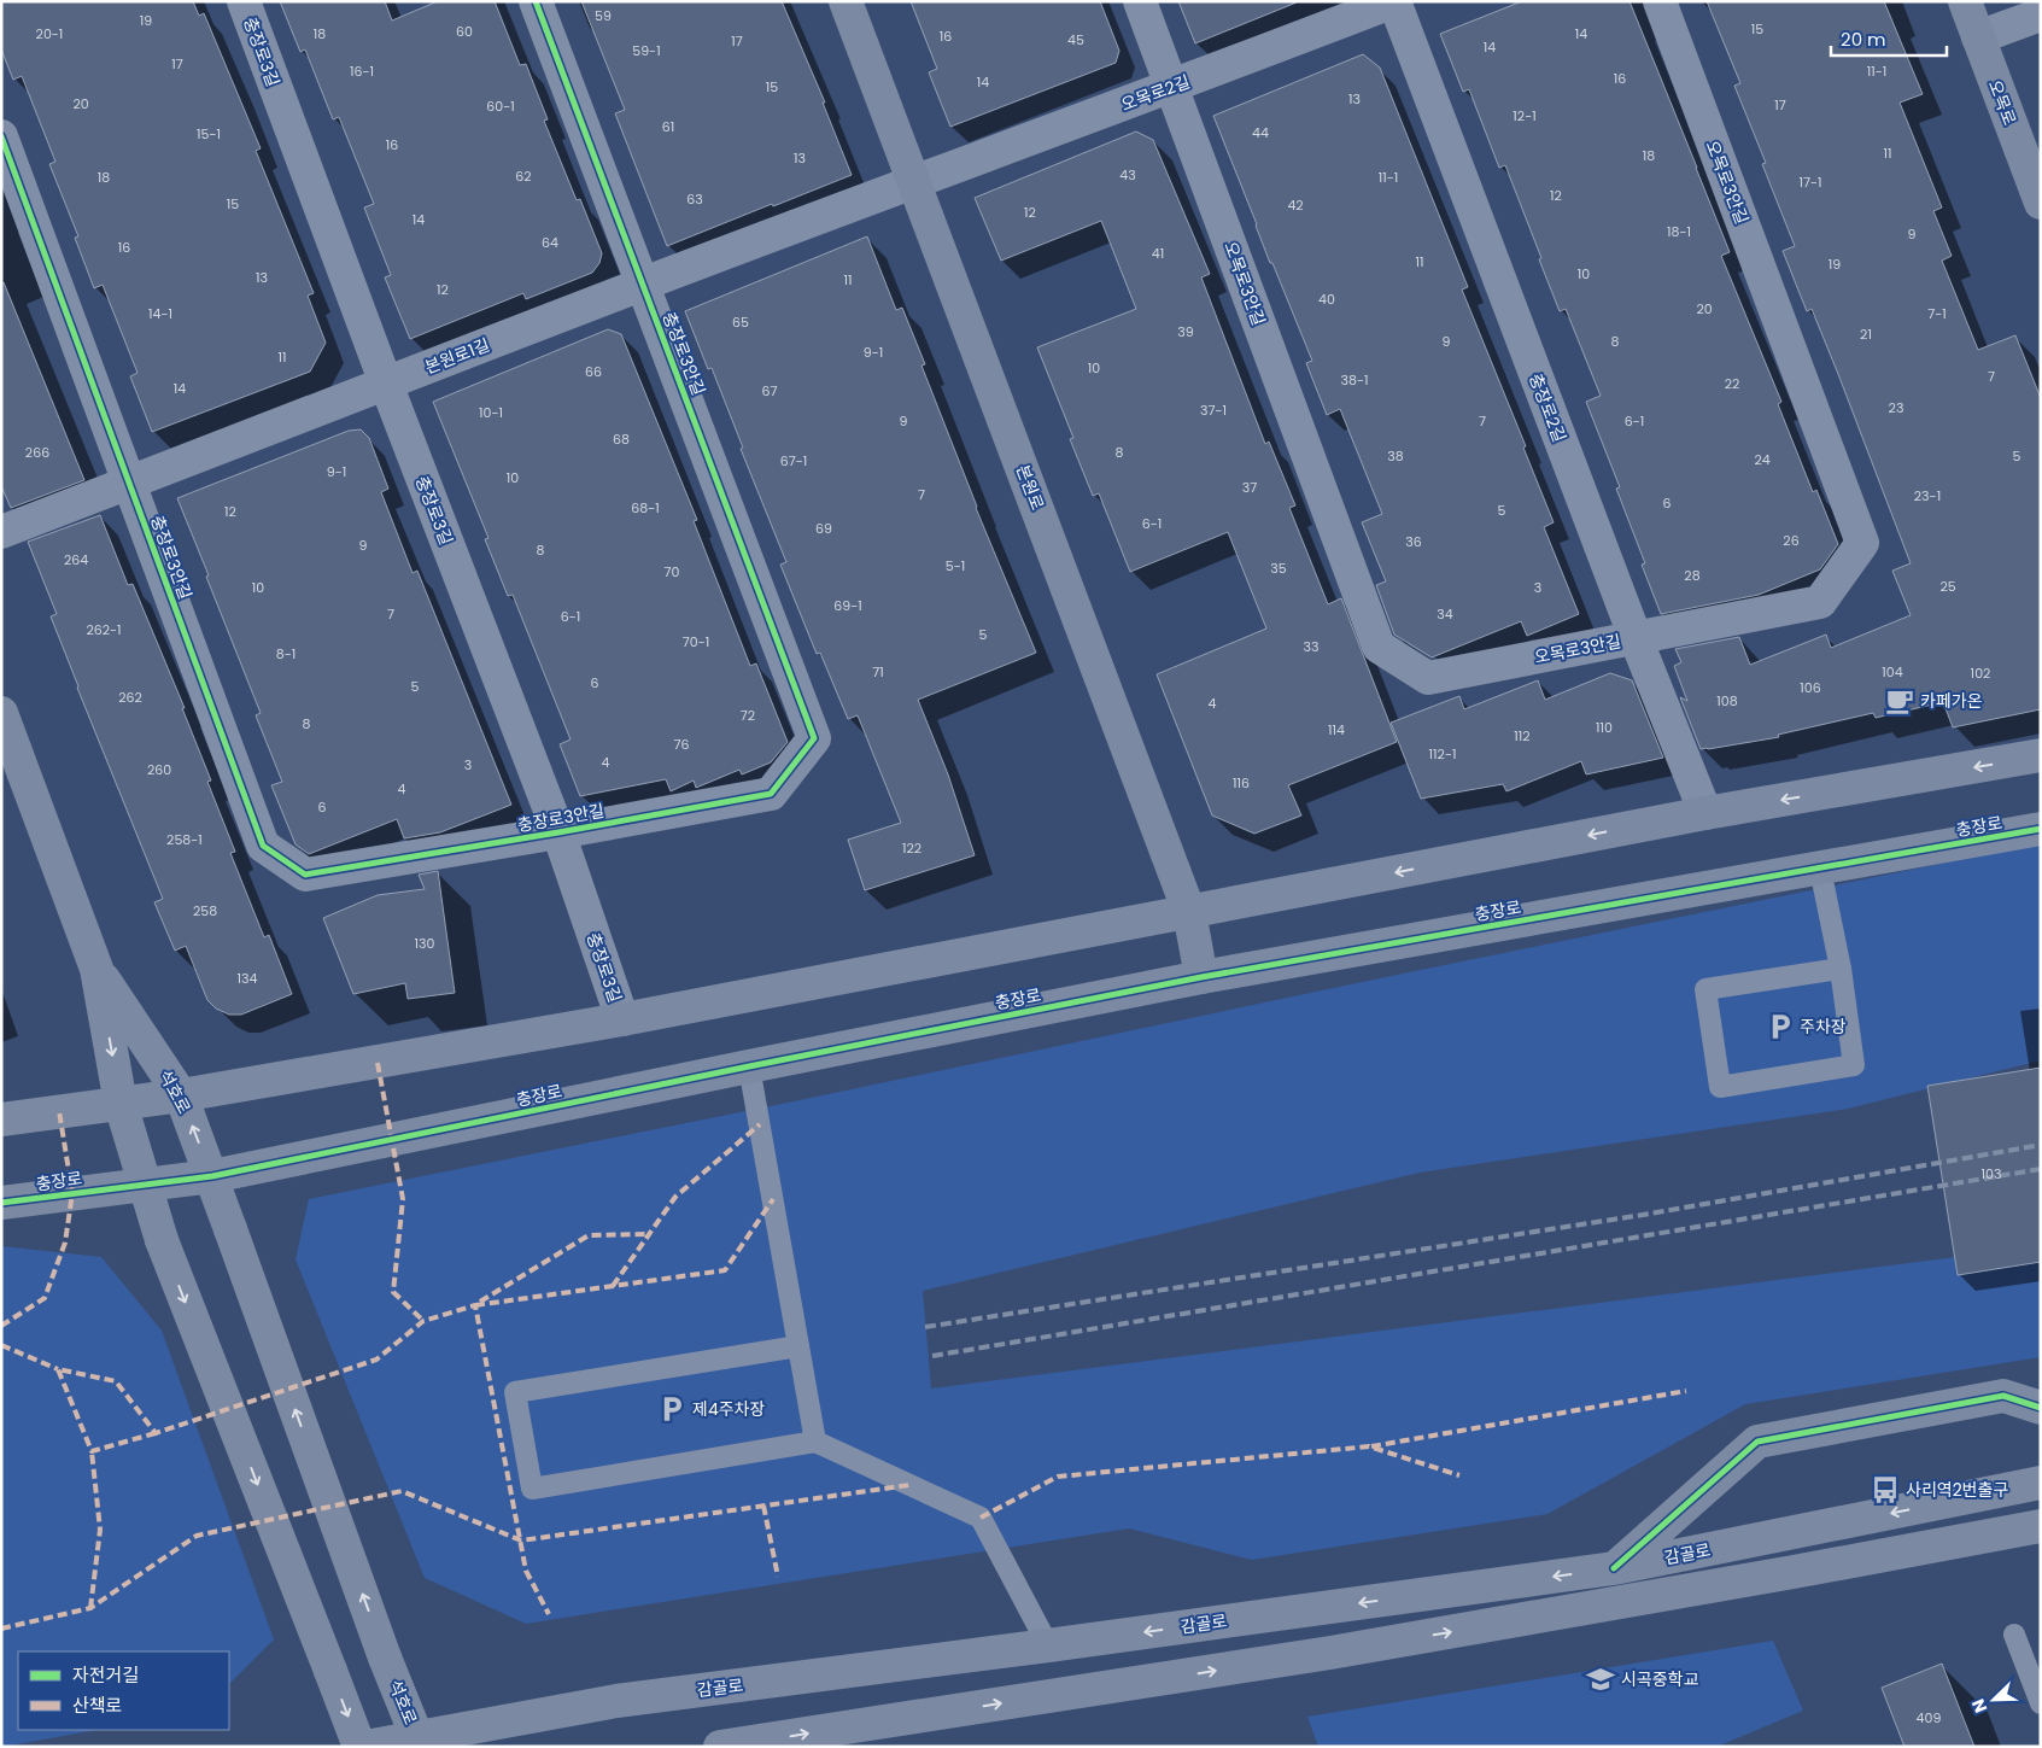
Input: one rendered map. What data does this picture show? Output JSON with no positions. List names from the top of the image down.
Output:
{
  "streets": {
    "main road": [
      "오목로",
      "본원로",
      "충장로",
      "석호로",
      "감골로"
    ],
    "street": [
      "충장로3길",
      "오목로2길",
      "오목로3안길",
      "충장로3안길",
      "본원로1길",
      "충장로2길"
    ]
  },
  "crossings": [
    ["충장로3길", "충장로3안길"],
    ["충장로3길", "본원로1길"],
    ["오목로2길", "오목로3안길"],
    ["오목로2길", "본원로1길"],
    ["오목로2길", "충장로2길"],
    ["오목로2길", "본원로"],
    ["오목로3안길", "충장로2길"],
    ["충장로3안길", "본원로1길"],
    ["본원로1길", "본원로"],
    ["본원로", "충장로"],
    ["충장로", "석호로"],
    ["석호로", "감골로"]
  ],
  "places": {
    "cafe": ["카페가온"],
    "parking": ["주차장", "제4주차장"],
    "bus stop": ["사리역2번출구"],
    "school or university": ["시곡중학교"]
  },
  "house_numbers": [
    "59",
    "19",
    "15",
    "60",
    "20-1",
    "18",
    "14",
    "16",
    "45",
    "17",
    "14",
    "59-1",
    "17",
    "16-1",
    "11-1",
    "16",
    "14",
    "15",
    "13",
    "20",
    "17",
    "60-1",
    "12-1",
    "61",
    "44",
    "15-1",
    "16",
    "11",
    "18",
    "13",
    "43",
    "62",
    "18",
    "11-1",
    "17-1",
    "12",
    "63",
    "15",
    "42",
    "12",
    "14",
    "18-1",
    "9",
    "64",
    "16",
    "41",
    "11",
    "19",
    "10",
    "13",
    "11",
    "12",
    "40",
    "20",
    "14-1",
    "7-1",
    "65",
    "39",
    "21",
    "9",
    "8",
    "9-1",
    "11",
    "10",
    "66",
    "7",
    "38-1",
    "22",
    "14",
    "67",
    "23",
    "37-1",
    "10-1",
    "9",
    "7",
    "6-1",
    "68",
    "266",
    "8",
    "38",
    "5",
    "24",
    "67-1",
    "9-1",
    "10",
    "37",
    "7",
    "23-1",
    "6",
    "68-1",
    "5",
    "12",
    "6-1",
    "69",
    "26",
    "36",
    "9",
    "8",
    "264",
    "5-1",
    "35",
    "70",
    "28",
    "25",
    "10",
    "3",
    "69-1",
    "7",
    "34",
    "6-1",
    "262-1",
    "5",
    "70-1",
    "33",
    "8-1",
    "71",
    "104",
    "102",
    "6",
    "5",
    "106",
    "262",
    "108",
    "4",
    "72",
    "8",
    "110",
    "114",
    "112",
    "76",
    "112-1",
    "4",
    "3",
    "260",
    "116",
    "4",
    "6",
    "258-1",
    "122",
    "258",
    "130",
    "134",
    "103",
    "409"
  ],
  "legend": ["자전거길", "산책로"],
  "scale_bar": "20 m",
  "north": "bottom left"
}
